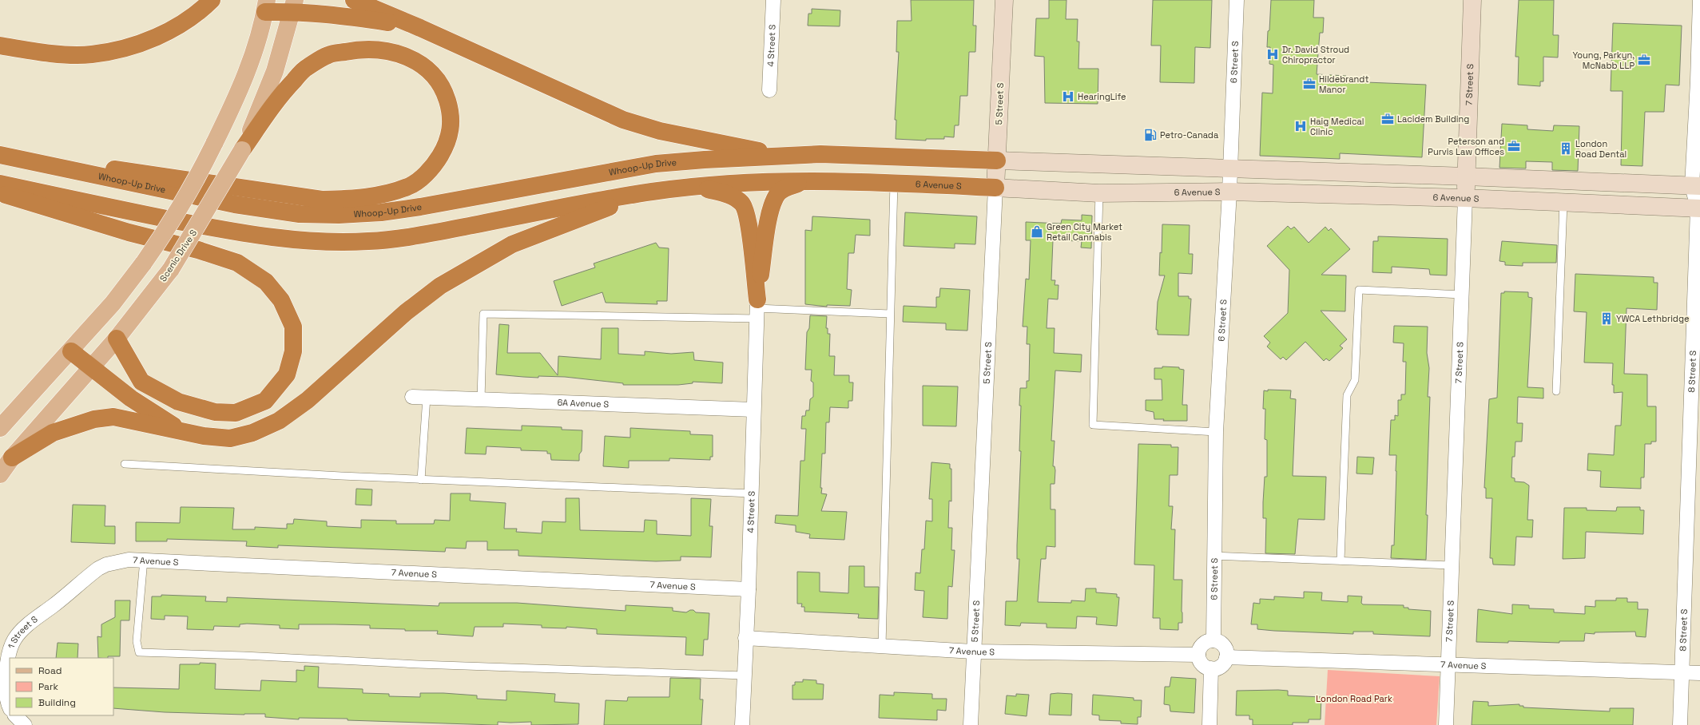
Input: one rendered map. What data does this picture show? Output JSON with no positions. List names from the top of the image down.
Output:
{
  "streets": {
    "highway": ["Whoop-Up Drive", "6 Avenue S"],
    "main road": ["7 Street S", "5 Street S", "Scenic Drive S"],
    "street": [
      "4 Street S",
      "6 Street S",
      "8 Street S",
      "6A Avenue S",
      "7 Avenue S",
      "1 Street S"
    ]
  },
  "crossings": [
    ["4 Street S", "6A Avenue S"],
    ["4 Street S", "7 Avenue S"],
    ["6 Street S", "6 Avenue S"],
    ["6 Street S", "7 Avenue S"],
    ["7 Street S", "6 Avenue S"],
    ["7 Street S", "7 Avenue S"],
    ["5 Street S", "6 Avenue S"],
    ["5 Street S", "7 Avenue S"],
    ["6 Avenue S", "8 Street S"],
    ["8 Street S", "7 Avenue S"],
    ["7 Avenue S", "1 Street S"]
  ],
  "parks": ["London Road Park"],
  "places": {
    "hospital": ["Dr. David Stroud Chiropractor", "HearingLife", "Haig Medical Clinic"],
    "office": [
      "Young, Parkyn, McNabb LLP",
      "Hildebrandt Manor",
      "Lacidem Building",
      "Peterson and Purvis Law Offices"
    ],
    "fuel station": ["Petro-Canada"],
    "building": ["London Road Dental", "YWCA Lethbridge"],
    "shop": ["Green City Market Retail Cannabis"]
  },
  "legend": ["Road", "Park", "Building"]
}
